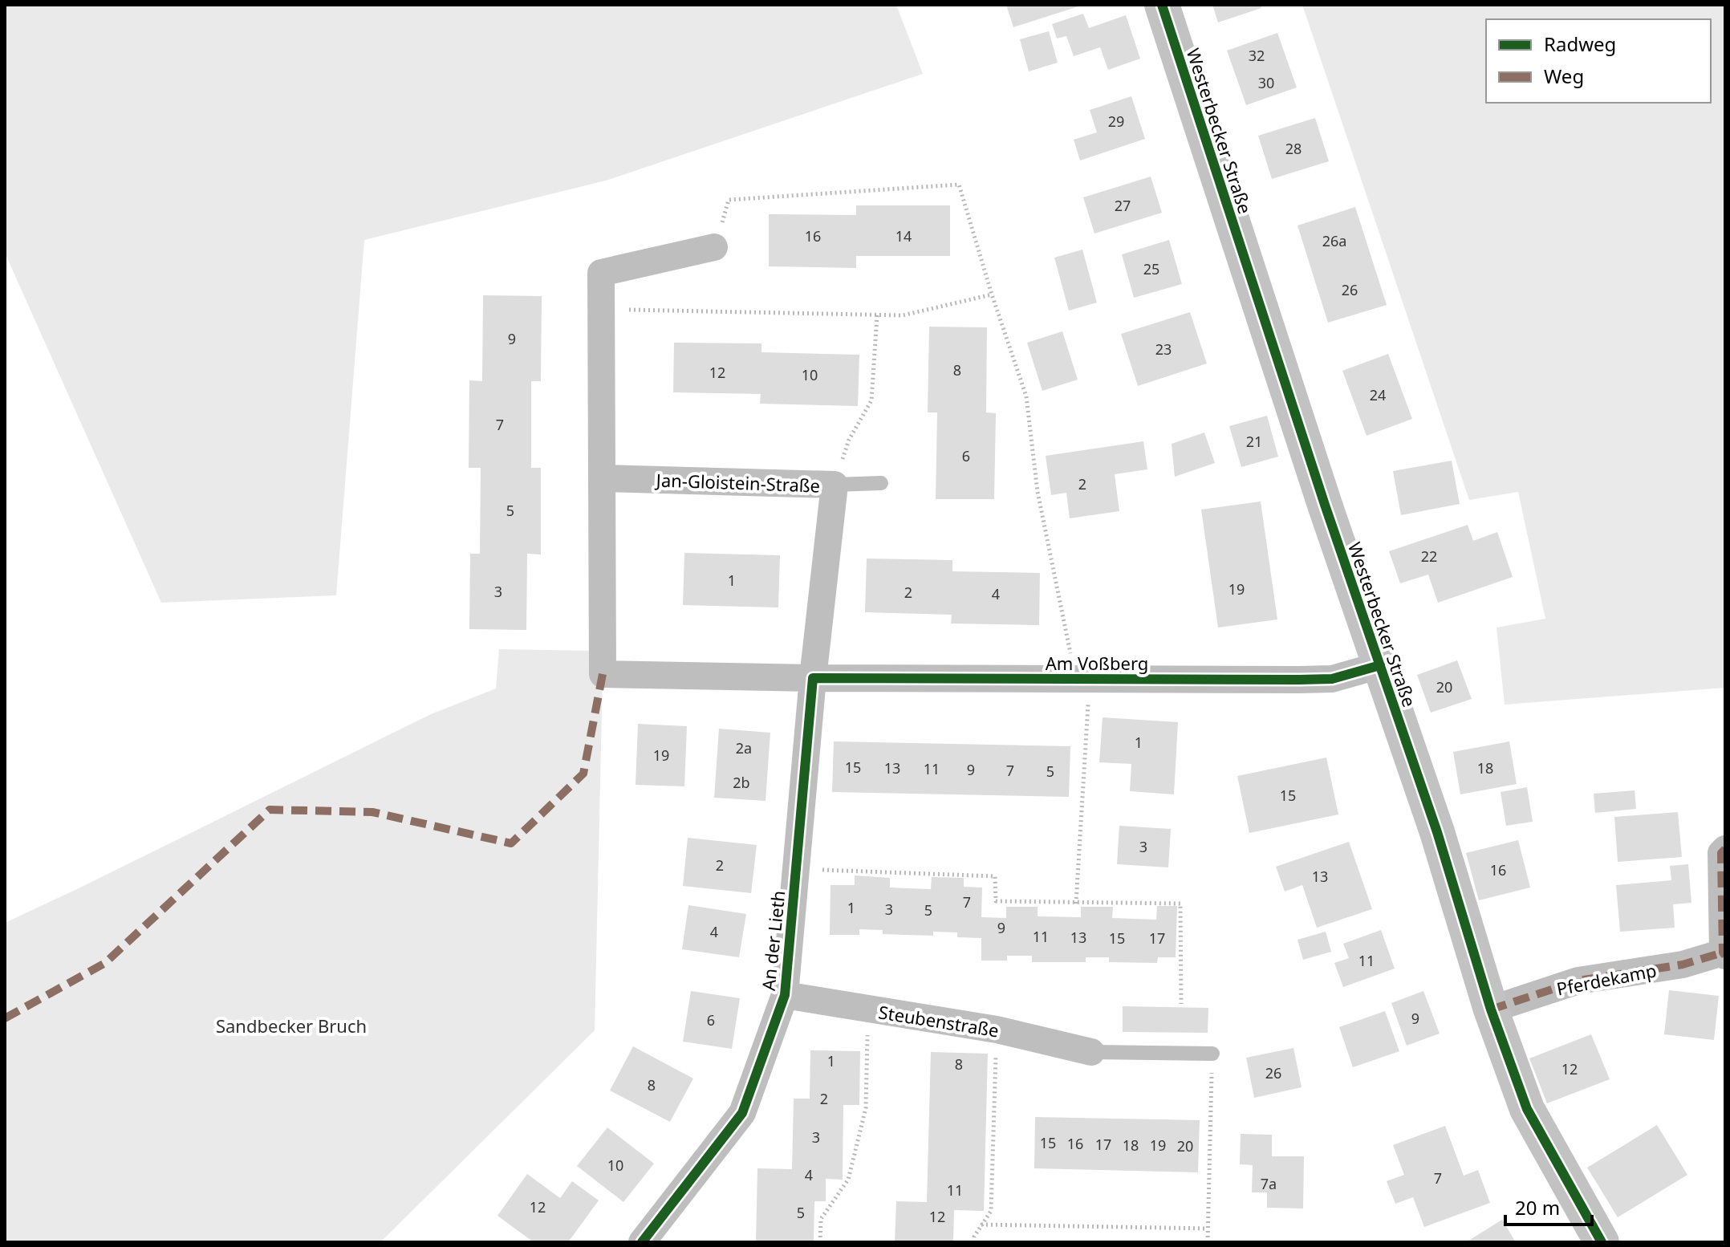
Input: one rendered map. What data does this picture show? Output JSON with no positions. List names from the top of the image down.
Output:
{
  "streets": {
    "street": [
      "Westerbecker Straße",
      "Jan-Gloistein-Straße",
      "Am Voßberg",
      "An der Lieth",
      "Pferdekamp",
      "Steubenstraße"
    ]
  },
  "crossings": [
    ["Westerbecker Straße", "Am Voßberg"],
    ["Westerbecker Straße", "Pferdekamp"],
    ["Jan-Gloistein-Straße", "Am Voßberg"],
    ["Jan-Gloistein-Straße", "An der Lieth"],
    ["Am Voßberg", "An der Lieth"],
    ["An der Lieth", "Steubenstraße"]
  ],
  "parks": ["Sandbecker Bruch"],
  "house_numbers": [
    "32",
    "30",
    "29",
    "28",
    "27",
    "16",
    "14",
    "26a",
    "25",
    "26",
    "9",
    "23",
    "8",
    "12",
    "10",
    "24",
    "7",
    "21",
    "6",
    "2",
    "5",
    "22",
    "1",
    "19",
    "3",
    "2",
    "4",
    "20",
    "1",
    "2a",
    "19",
    "15",
    "13",
    "18",
    "11",
    "9",
    "7",
    "5",
    "2b",
    "15",
    "3",
    "2",
    "16",
    "13",
    "7",
    "1",
    "3",
    "5",
    "9",
    "4",
    "11",
    "13",
    "15",
    "17",
    "11",
    "9",
    "6",
    "1",
    "8",
    "12",
    "26",
    "8",
    "2",
    "3",
    "15",
    "16",
    "17",
    "18",
    "19",
    "20",
    "10",
    "4",
    "7",
    "7a",
    "11",
    "12",
    "5",
    "12"
  ],
  "legend": ["Radweg", "Weg"],
  "scale_bar": "20 m"
}
